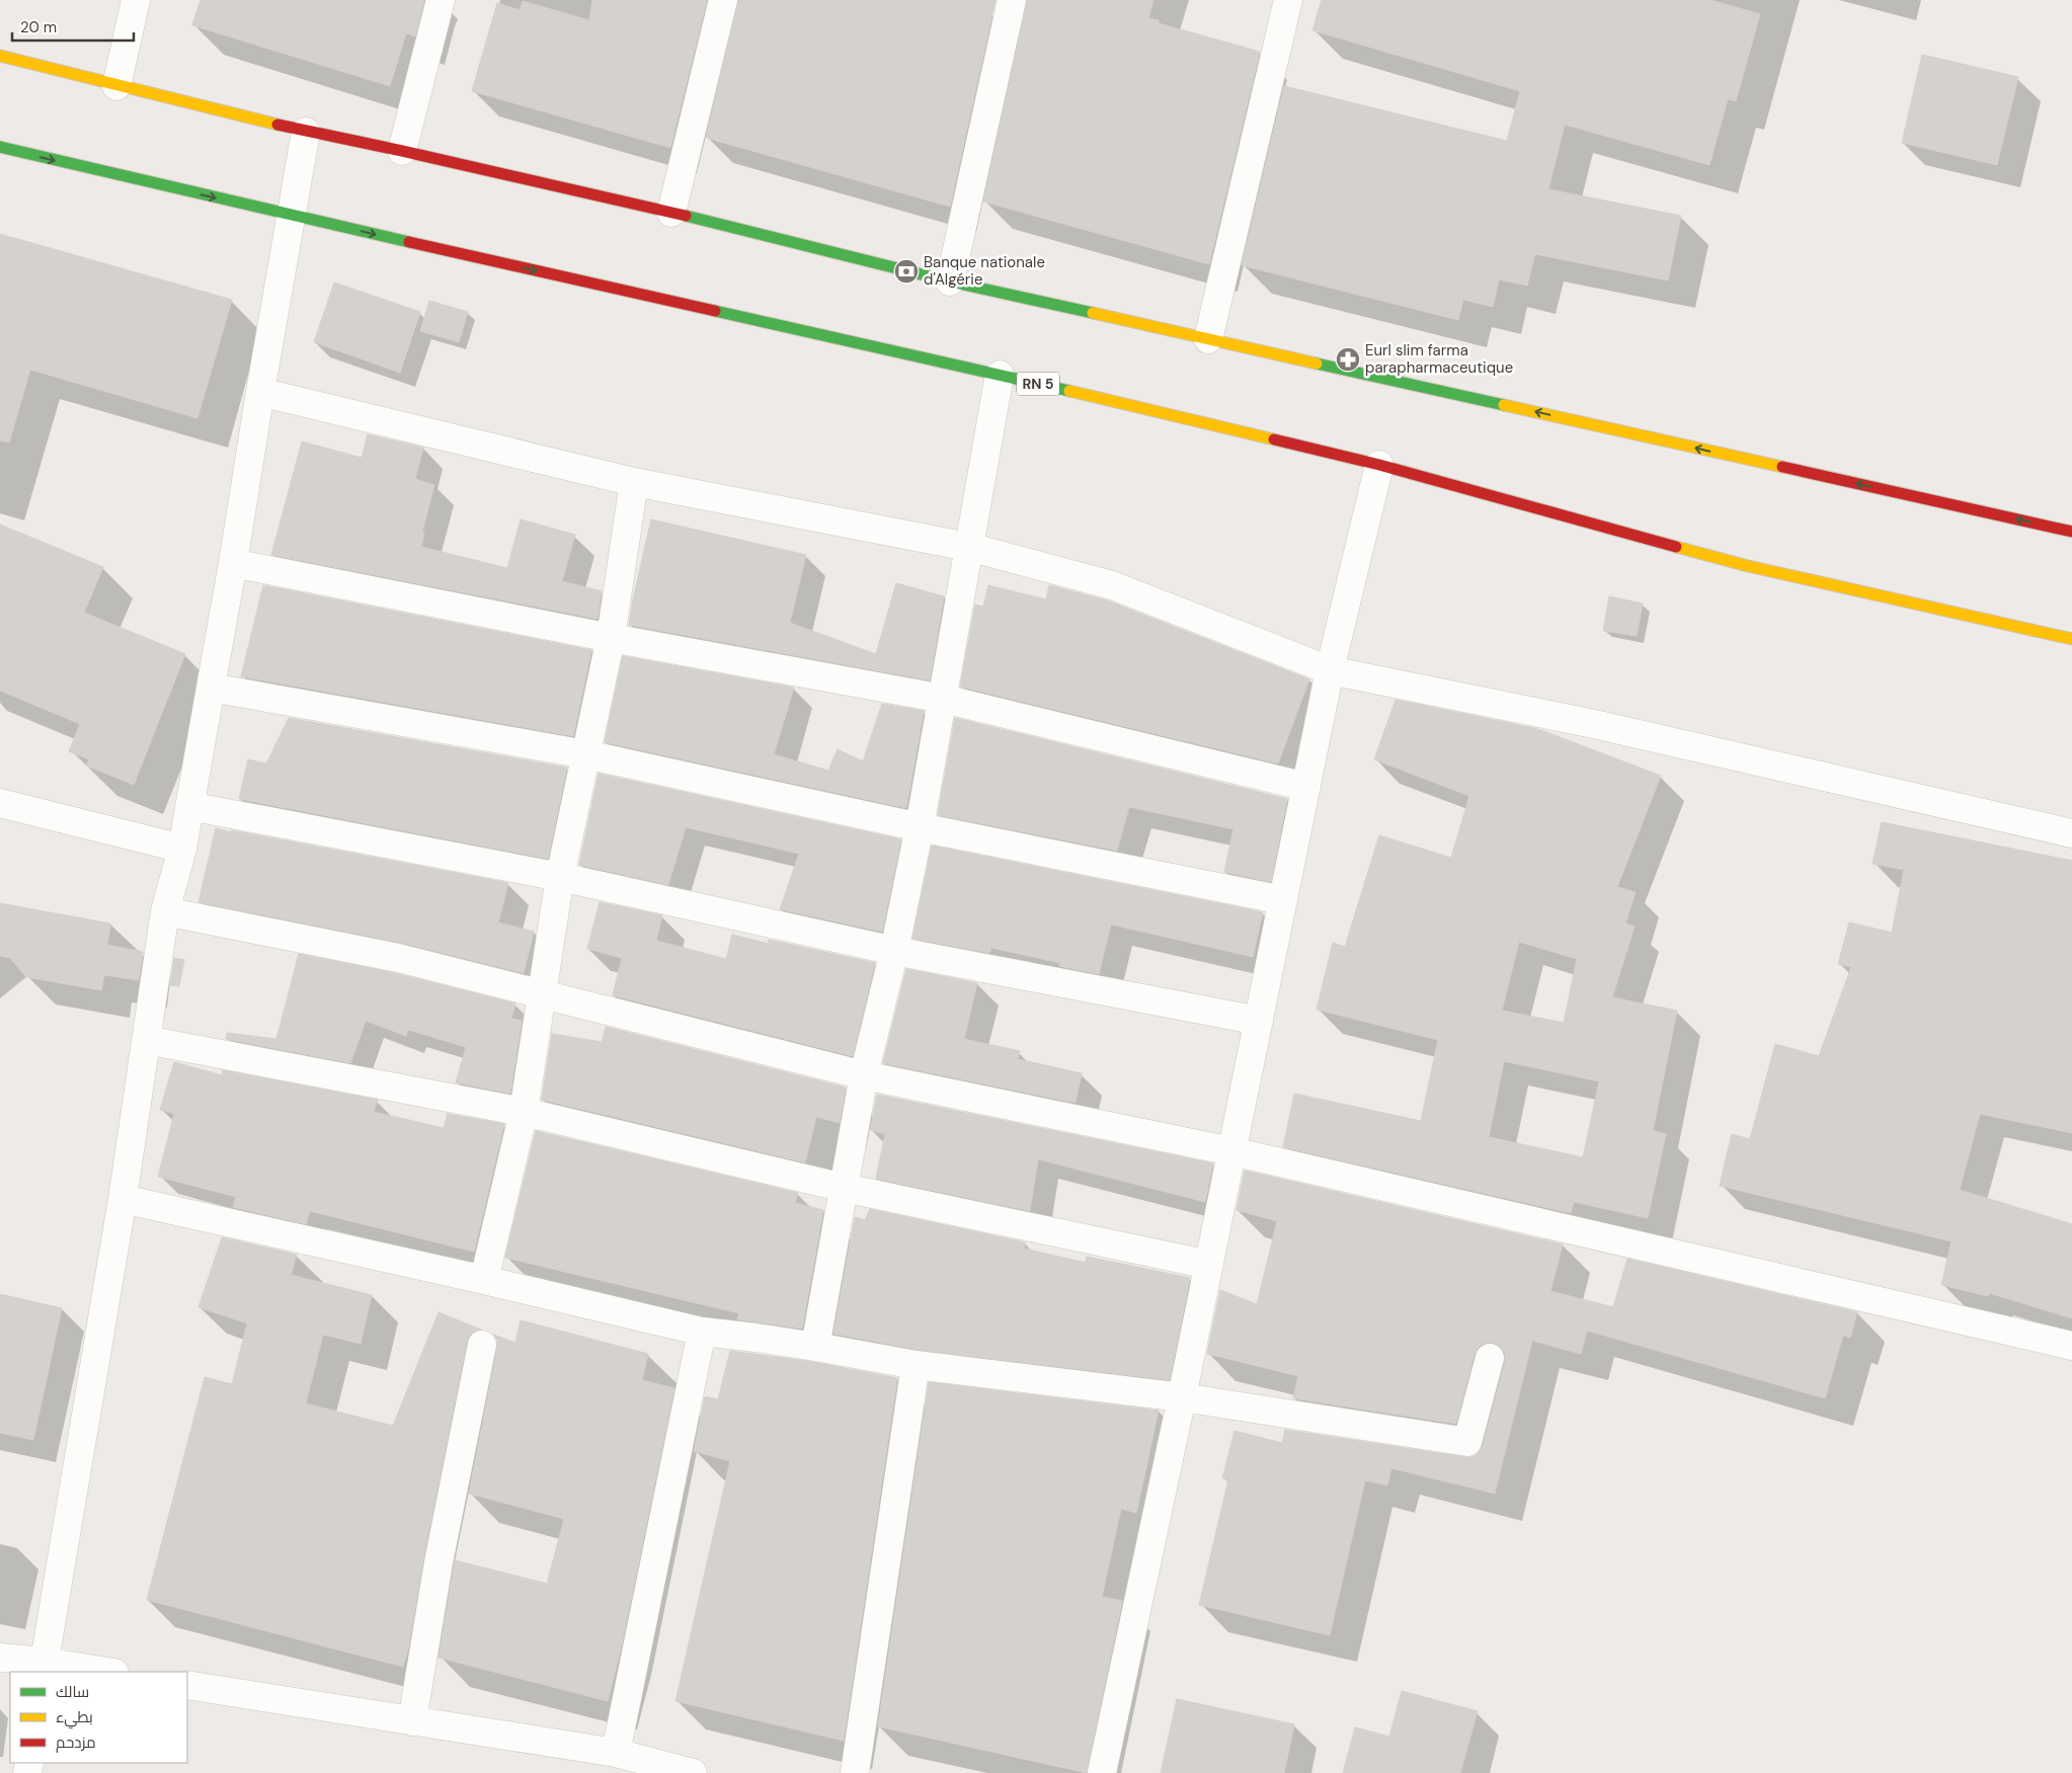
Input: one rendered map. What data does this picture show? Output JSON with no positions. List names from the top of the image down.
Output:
{
  "streets": {
    "main road": ["RN 5"]
  },
  "places": {
    "bank": ["Banque nationale d'Algérie"],
    "pharmacy": ["Eurl slim farma parapharmaceutique"]
  },
  "legend": ["سالك", "بطيء", "مزدحم"],
  "scale_bar": "20 m"
}
